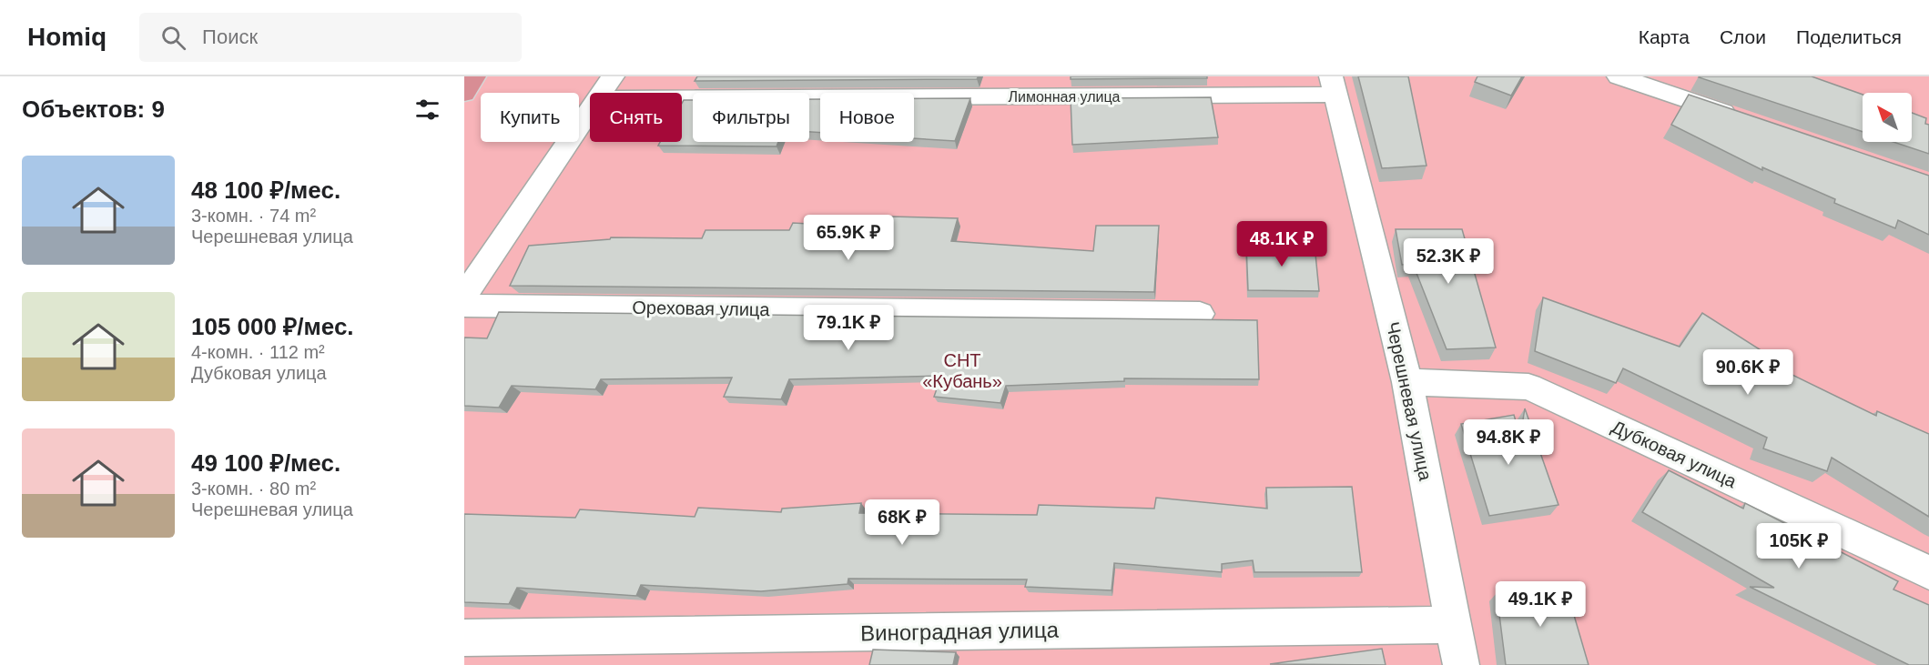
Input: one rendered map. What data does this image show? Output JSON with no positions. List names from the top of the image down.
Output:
{
  "streets": {
    "street": [
      "Лимонная улица",
      "Ореховая улица",
      "Черешневая улица",
      "Дубковая улица",
      "Виноградная улица"
    ]
  },
  "crossings": [
    ["Лимонная улица", "Черешневая улица"],
    ["Черешневая улица", "Дубковая улица"],
    ["Черешневая улица", "Виноградная улица"]
  ],
  "parks": ["СНТ «Кубань»"],
  "north": "top left",
  "page": {
    "header": "Homiq",
    "search": "Поиск",
    "nav": ["Карта", "Слои", "Поделиться"],
    "heading": "Объектов: 9",
    "chip": [
      "Купить",
      "Снять",
      "Фильтры",
      "Новое"
    ],
    "list": [
      {
        "name": "48 100 ₽/мес.",
        "note": "3-комн. · 74 m² · Черешневая улица"
      },
      {
        "name": "105 000 ₽/мес.",
        "note": "4-комн. · 112 m² · Дубковая улица"
      },
      {
        "name": "49 100 ₽/мес.",
        "note": "3-комн. · 80 m² · Черешневая улица"
      }
    ],
    "price": [
      "65.9K ₽",
      "48.1K ₽",
      "52.3K ₽",
      "79.1K ₽",
      "90.6K ₽",
      "94.8K ₽",
      "68K ₽",
      "105K ₽",
      "49.1K ₽"
    ]
  }
}
